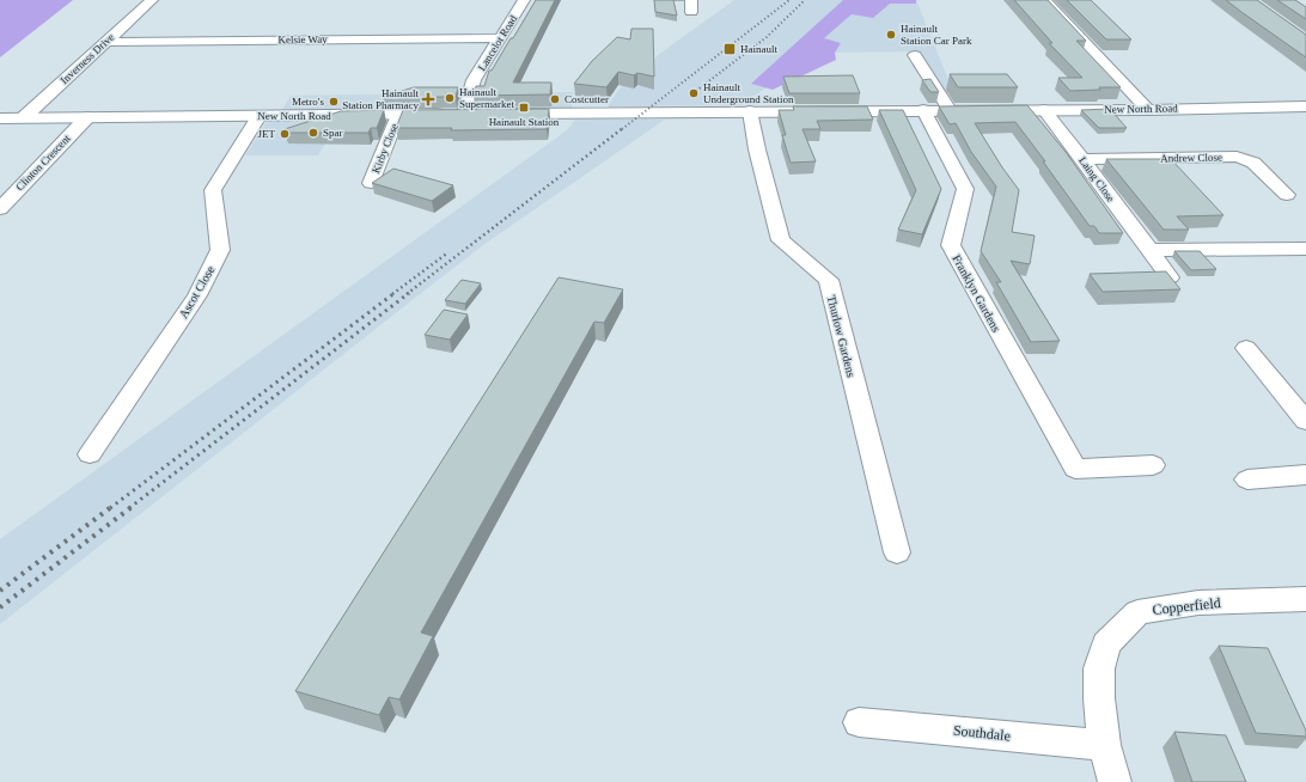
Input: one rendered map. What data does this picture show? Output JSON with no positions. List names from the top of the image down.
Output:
{
  "streets": {
    "street": [
      "Kelsie Way",
      "Lancelot Road",
      "Inverness Drive",
      "New North Road",
      "Kirby Close",
      "Andrew Close",
      "Clinton Crescent",
      "Laing Close",
      "Ascot Close",
      "Franklyn Gardens",
      "Thurlow Gardens",
      "Copperfield",
      "Southdale"
    ]
  },
  "crossings": [
    ["Kelsie Way", "Lancelot Road"],
    ["Kelsie Way", "Inverness Drive"],
    ["Lancelot Road", "New North Road"],
    ["Inverness Drive", "New North Road"],
    ["New North Road", "Kirby Close"],
    ["New North Road", "Clinton Crescent"],
    ["New North Road", "Laing Close"],
    ["New North Road", "Ascot Close"],
    ["New North Road", "Franklyn Gardens"],
    ["New North Road", "Thurlow Gardens"],
    ["Andrew Close", "Laing Close"],
    ["Copperfield", "Southdale"]
  ],
  "places": {
    "other": [
      "Hainault Station Car Park",
      "Hainault Underground Station",
      "Hainault Supermarket",
      "Costcutter",
      "Metro's",
      "Spar",
      "JET"
    ],
    "transit": ["Hainault", "Hainault Station"],
    "health": ["Hainault Station Pharmacy"]
  }
}
